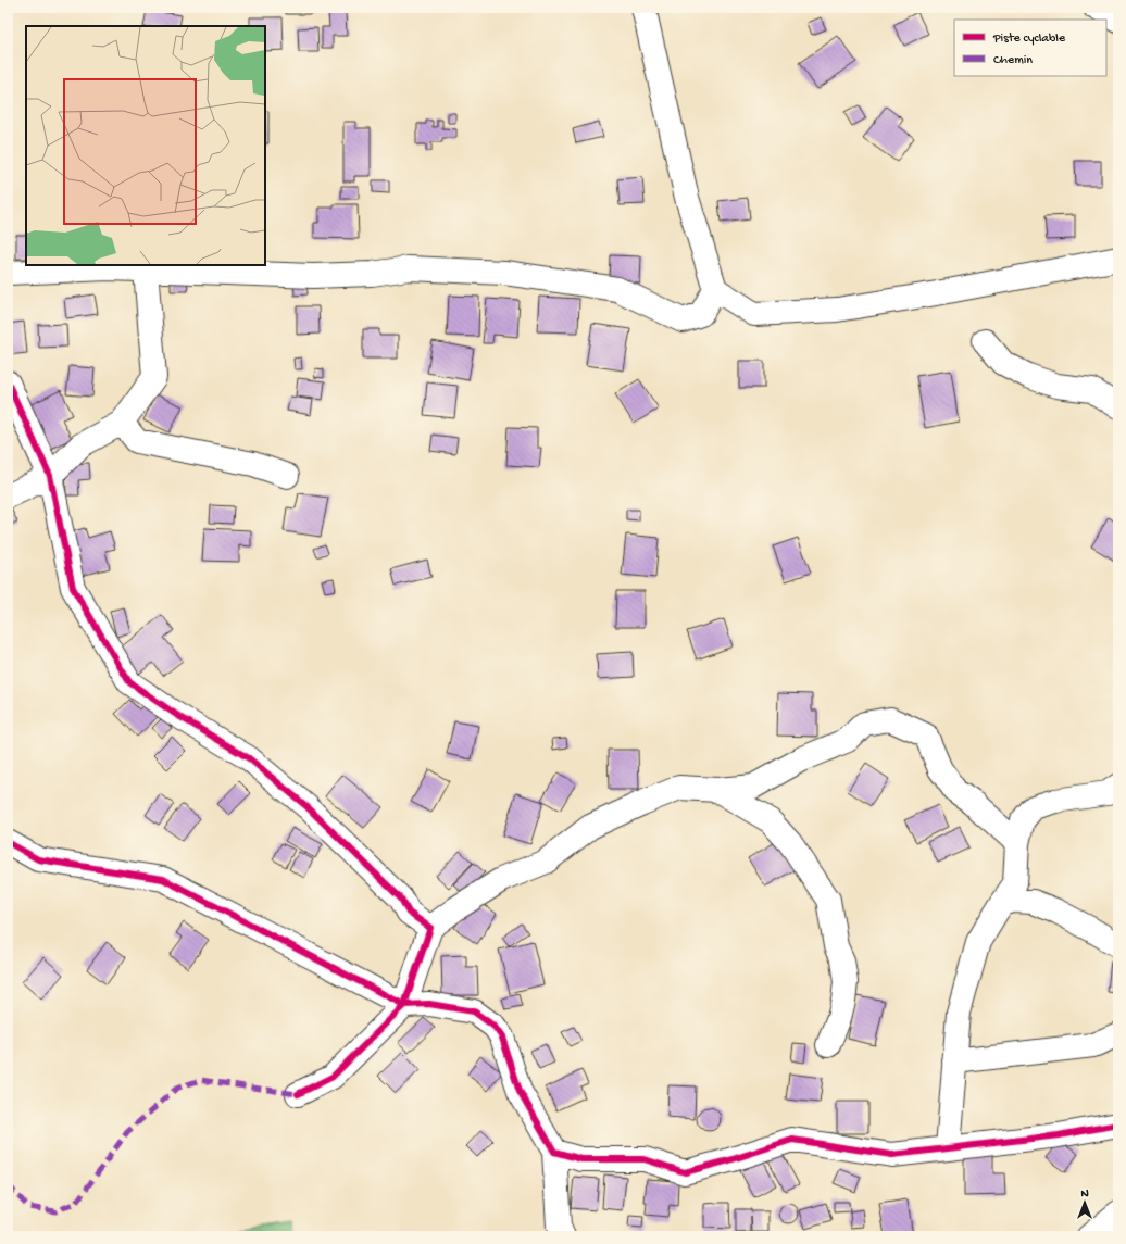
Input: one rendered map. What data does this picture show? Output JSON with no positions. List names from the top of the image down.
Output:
{
  "legend": ["Piste cyclable", "Chemin"],
  "north": "top"
}
